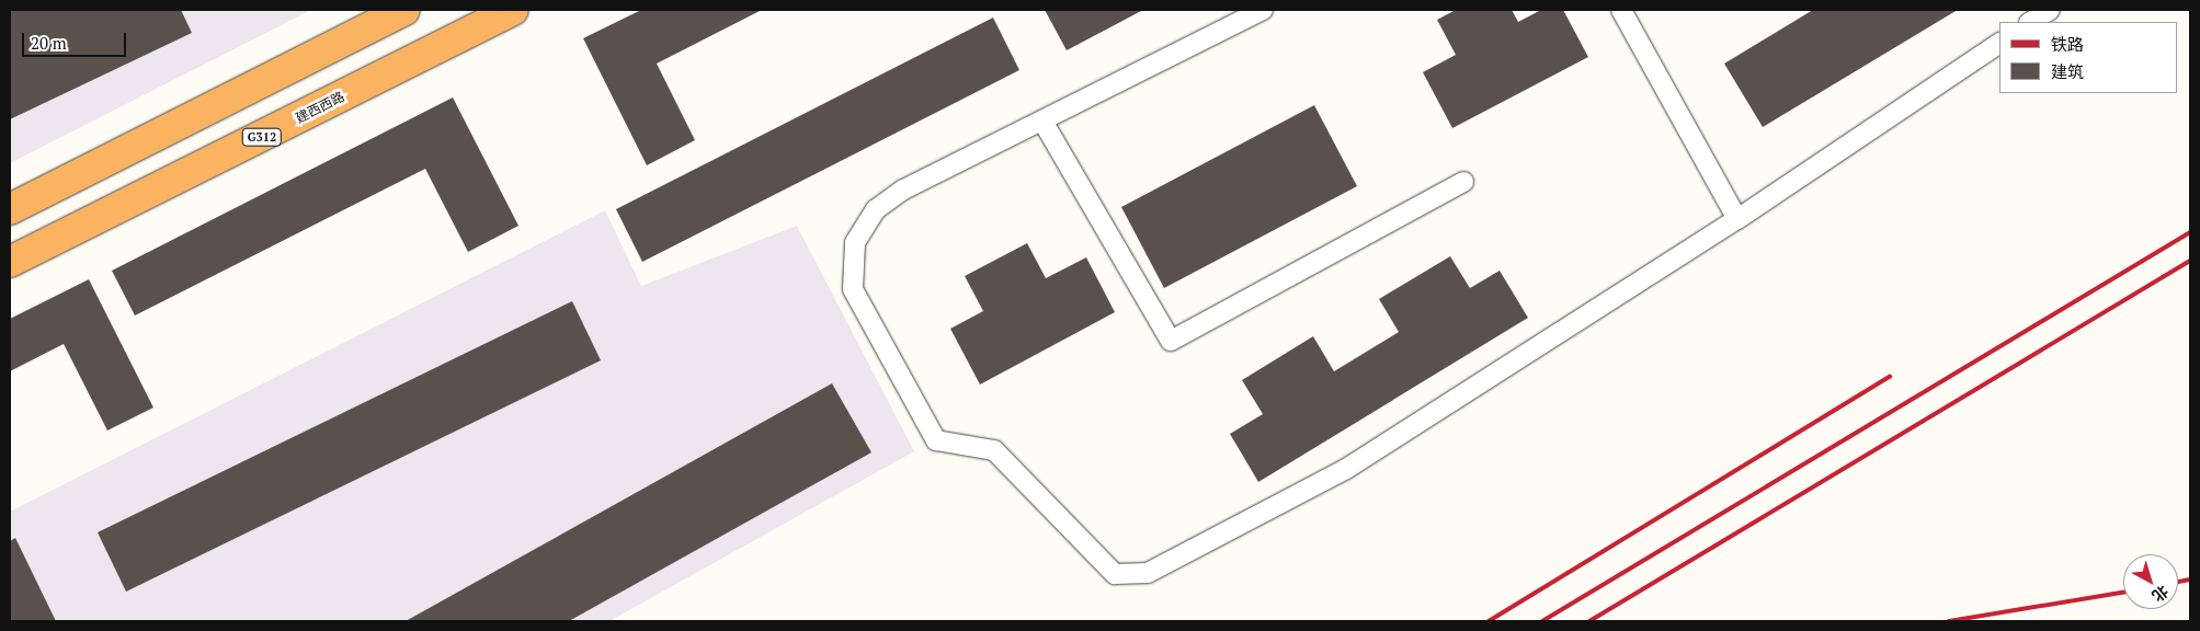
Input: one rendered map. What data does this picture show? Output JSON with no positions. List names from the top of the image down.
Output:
{
  "streets": {
    "highway": ["建西西路", "G312"]
  },
  "legend": ["铁路", "建筑"],
  "scale_bar": "20 m",
  "north": "bottom right"
}
